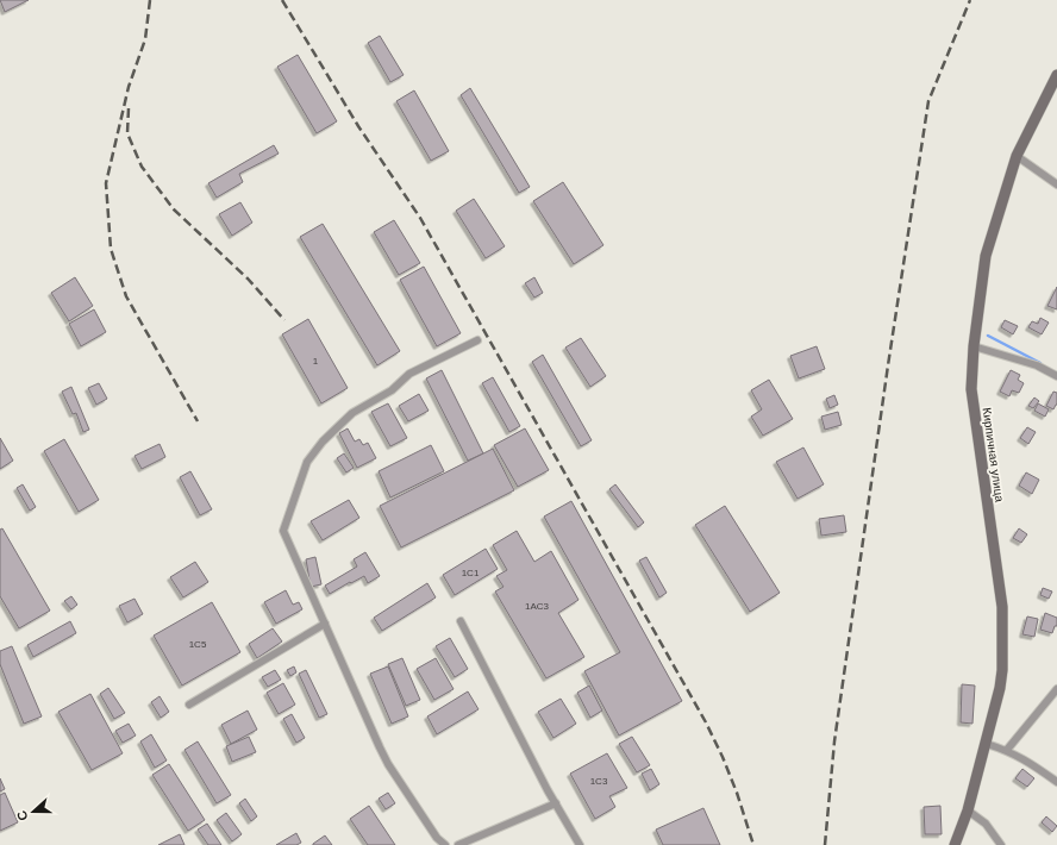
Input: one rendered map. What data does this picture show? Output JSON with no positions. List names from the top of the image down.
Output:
{
  "streets": {
    "street": ["Кирпичная улица"]
  },
  "house_numbers": [
    "1",
    "1С1",
    "1АС3",
    "1С5",
    "1С3"
  ],
  "north": "left"
}
